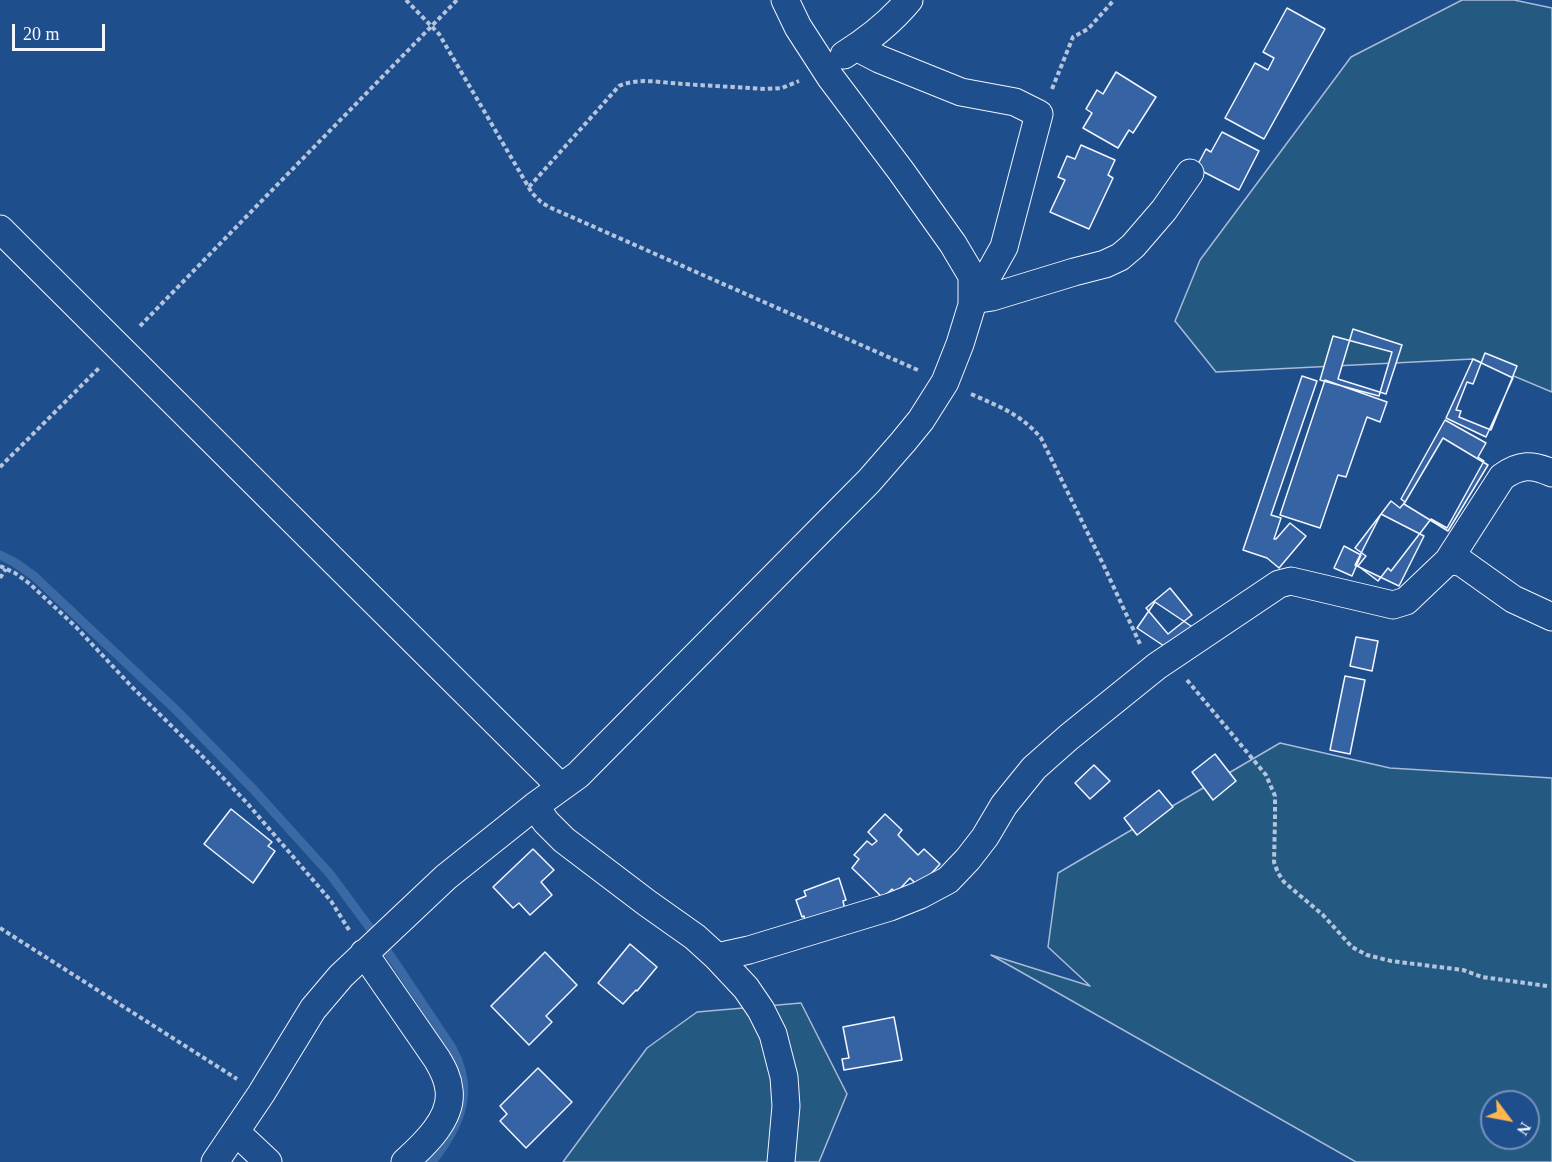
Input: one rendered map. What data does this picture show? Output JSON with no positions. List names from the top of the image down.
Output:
{
  "scale_bar": "20 m",
  "north": "bottom right"
}
